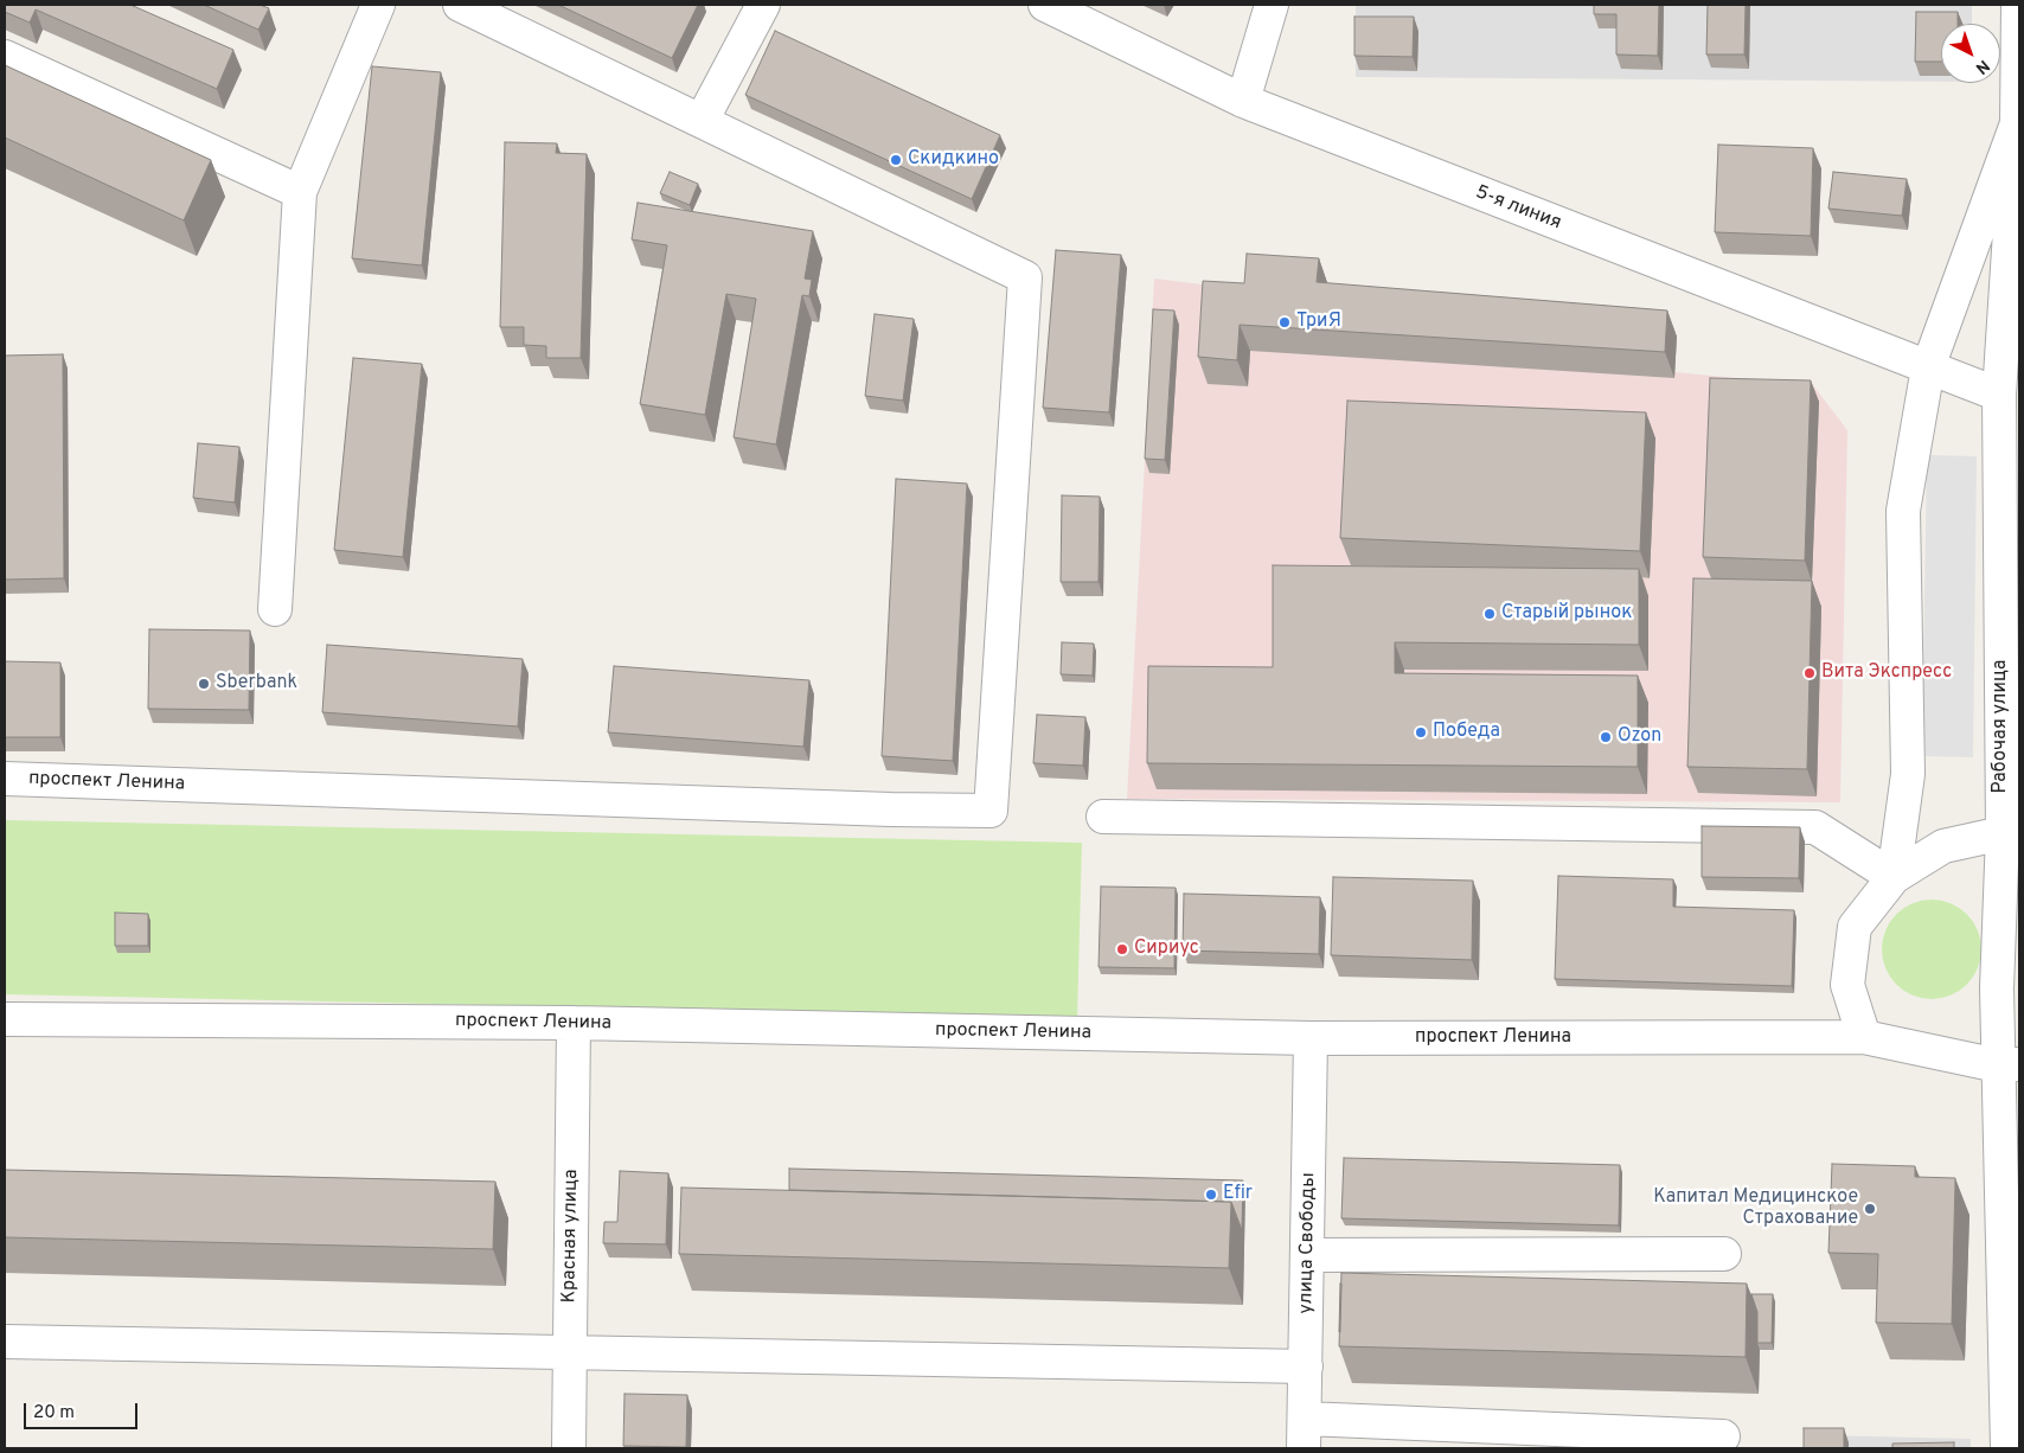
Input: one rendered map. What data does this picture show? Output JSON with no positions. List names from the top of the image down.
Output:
{
  "streets": {
    "street": [
      "5-я линия",
      "Рабочая улица",
      "проспект Ленина",
      "Красная улица",
      "улица Свободы"
    ]
  },
  "crossings": [
    ["5-я линия", "Рабочая улица"],
    ["Рабочая улица", "проспект Ленина"],
    ["проспект Ленина", "Красная улица"],
    ["проспект Ленина", "улица Свободы"]
  ],
  "places": [
    "Скидкино",
    "ТриЯ",
    "Старый рынок",
    "Вита Экспресс",
    "Sberbank",
    "Победа",
    "Ozon",
    "Сириус",
    "Efir",
    "Капитал Медицинское Страхование"
  ],
  "scale_bar": "20 m",
  "north": "bottom right"
}
